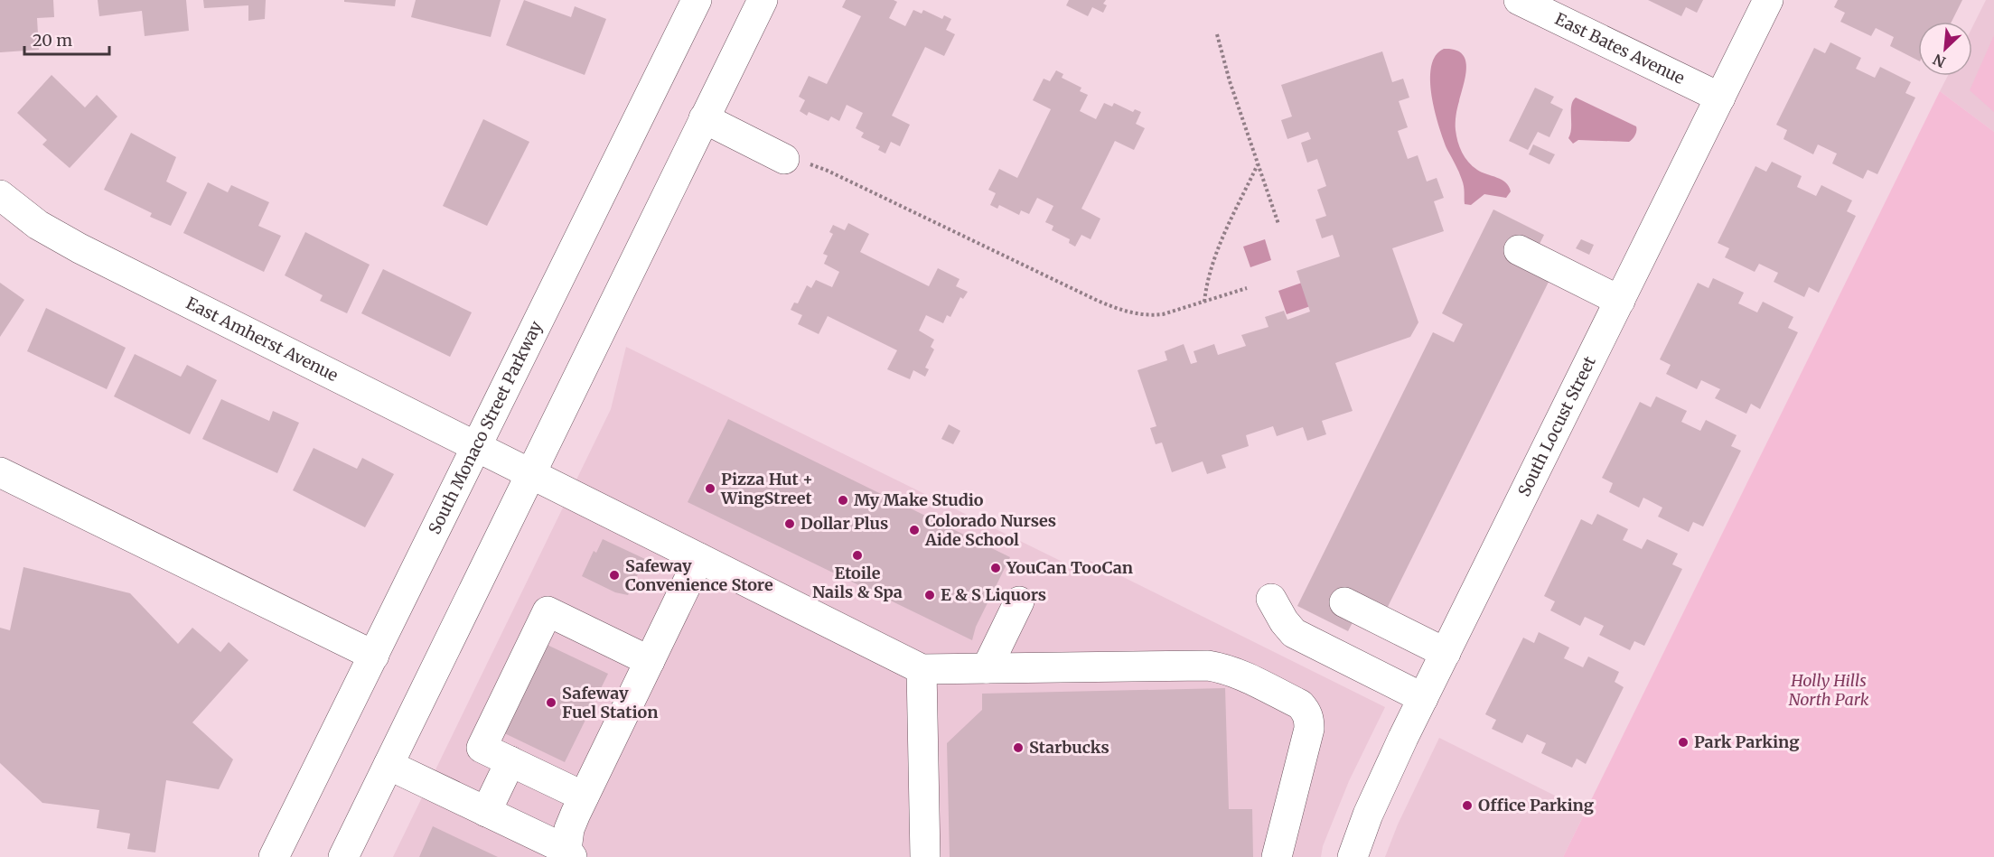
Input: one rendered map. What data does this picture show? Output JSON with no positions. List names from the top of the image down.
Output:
{
  "streets": {
    "main road": [
      "East Bates Avenue",
      "East Amherst Avenue",
      "South Locust Street",
      "South Monaco Street Parkway"
    ]
  },
  "crossings": [
    ["East Bates Avenue", "South Locust Street"],
    ["East Amherst Avenue", "South Monaco Street Parkway"]
  ],
  "parks": ["Holly Hills North Park"],
  "places": [
    "Pizza Hut + WingStreet",
    "My Make Studio",
    "Dollar Plus",
    "Colorado Nurses Aide School",
    "Etoile Nails & Spa",
    "YouCan TooCan",
    "Safeway Convenience Store",
    "E & S Liquors",
    "Safeway Fuel Station",
    "Park Parking",
    "Starbucks",
    "Office Parking"
  ],
  "scale_bar": "20 m",
  "north": "bottom left"
}
